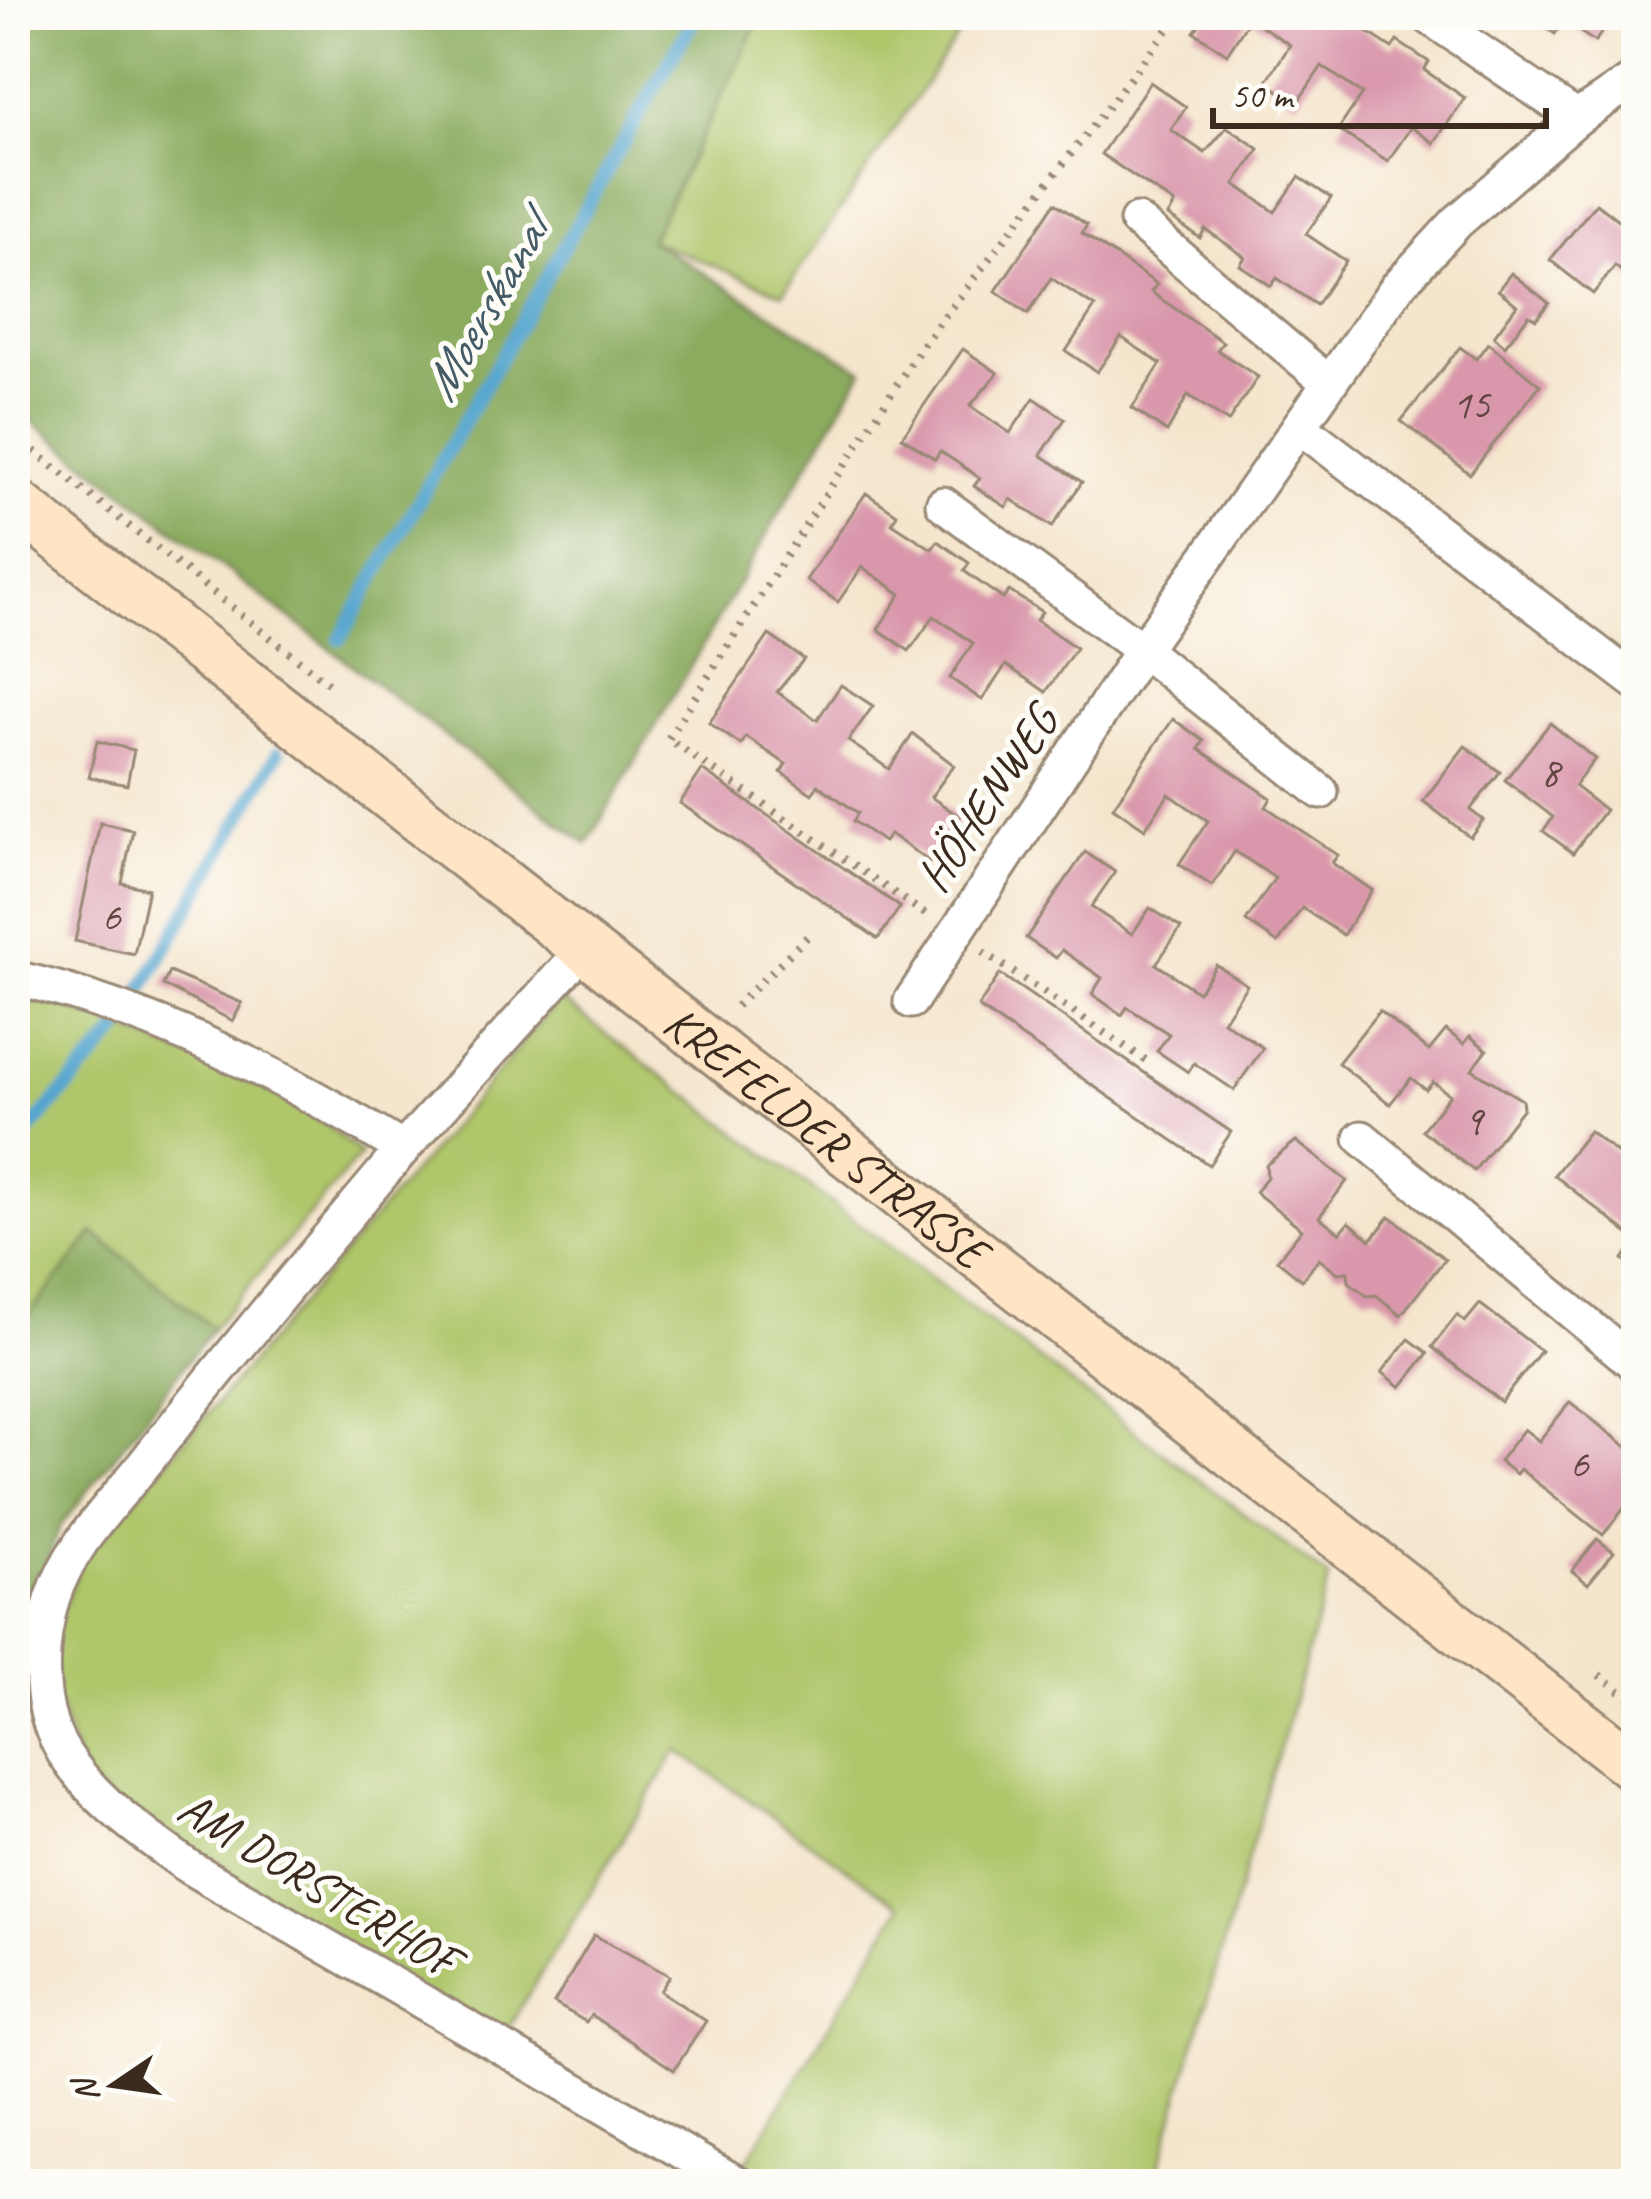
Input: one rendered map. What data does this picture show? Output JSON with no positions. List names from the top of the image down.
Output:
{
  "streets": {
    "main road": ["KREFELDER STRASSE"],
    "street": ["HÖHENWEG", "AM DORSTERHOF"]
  },
  "crossings": [
    ["KREFELDER STRASSE", "AM DORSTERHOF"]
  ],
  "water": ["Moerskanal"],
  "house_numbers": [
    "15",
    "8",
    "6",
    "9",
    "6"
  ],
  "scale_bar": "50 m",
  "north": "left"
}
